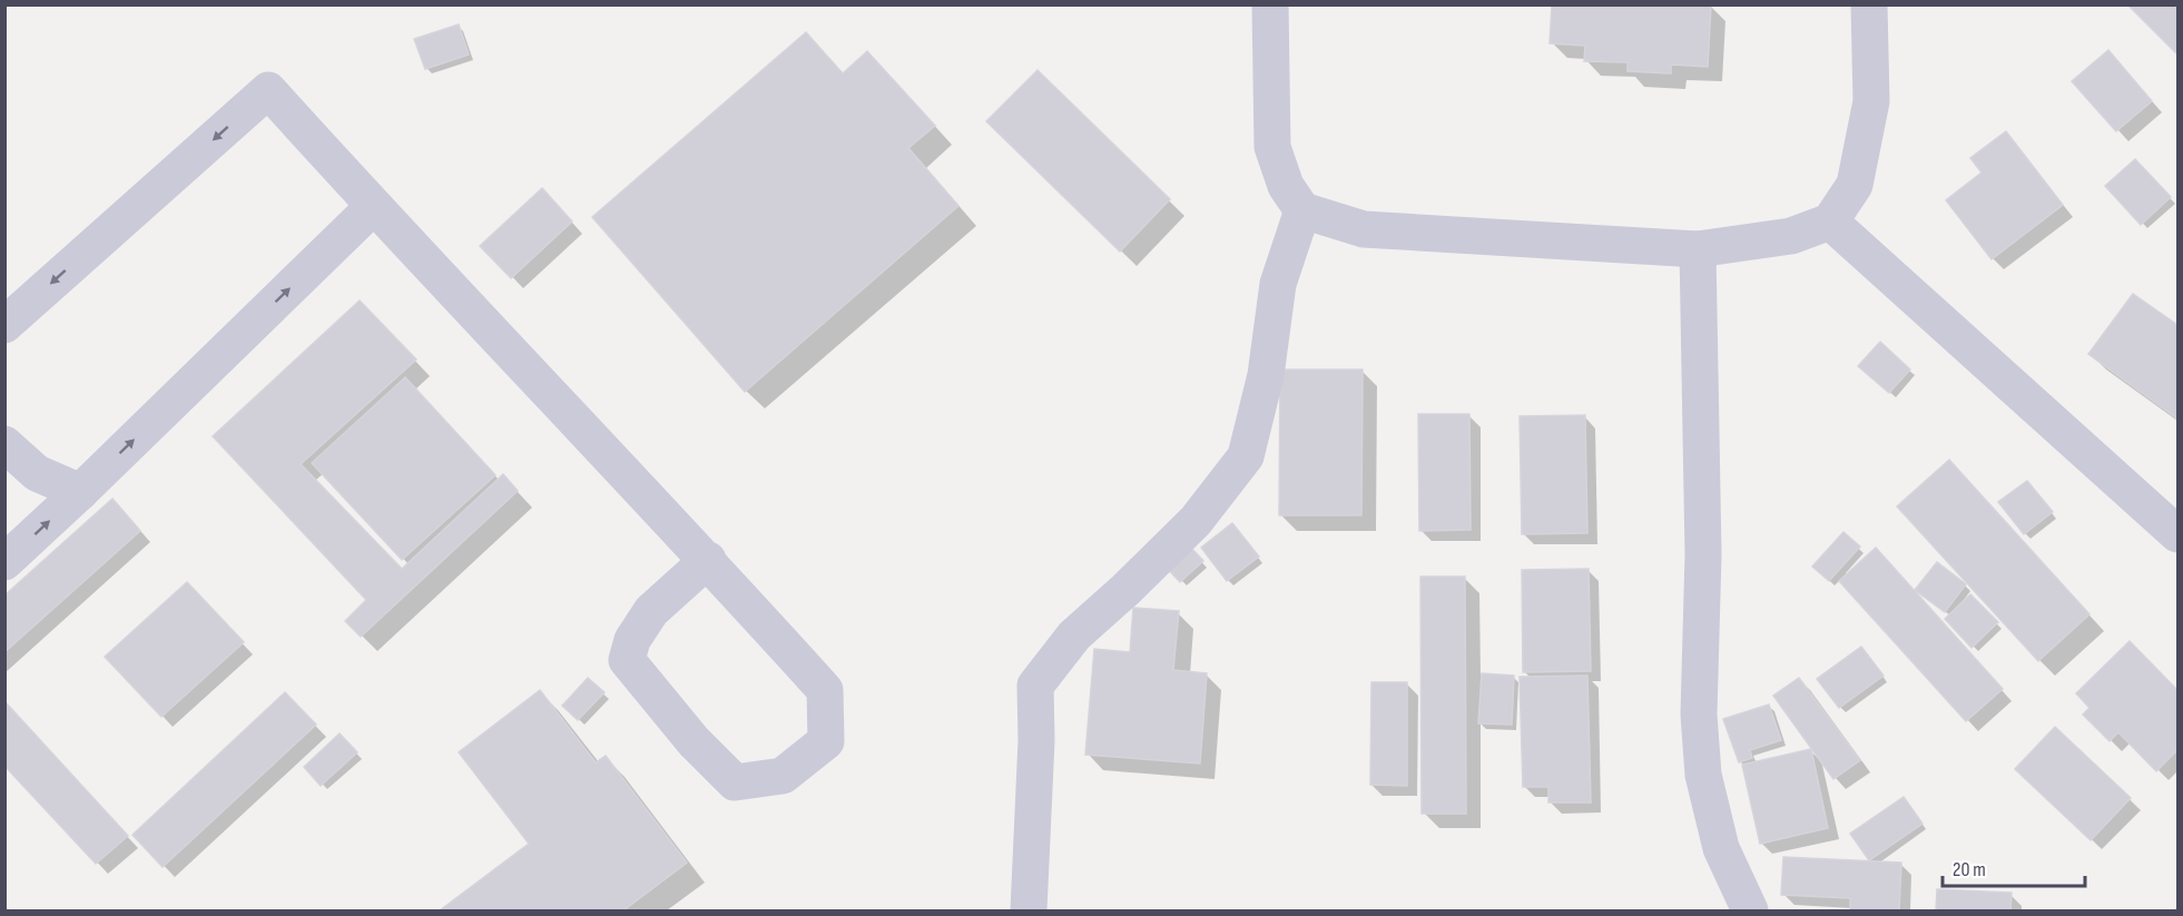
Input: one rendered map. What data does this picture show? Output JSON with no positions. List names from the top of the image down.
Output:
{
  "scale_bar": "20 m"
}
